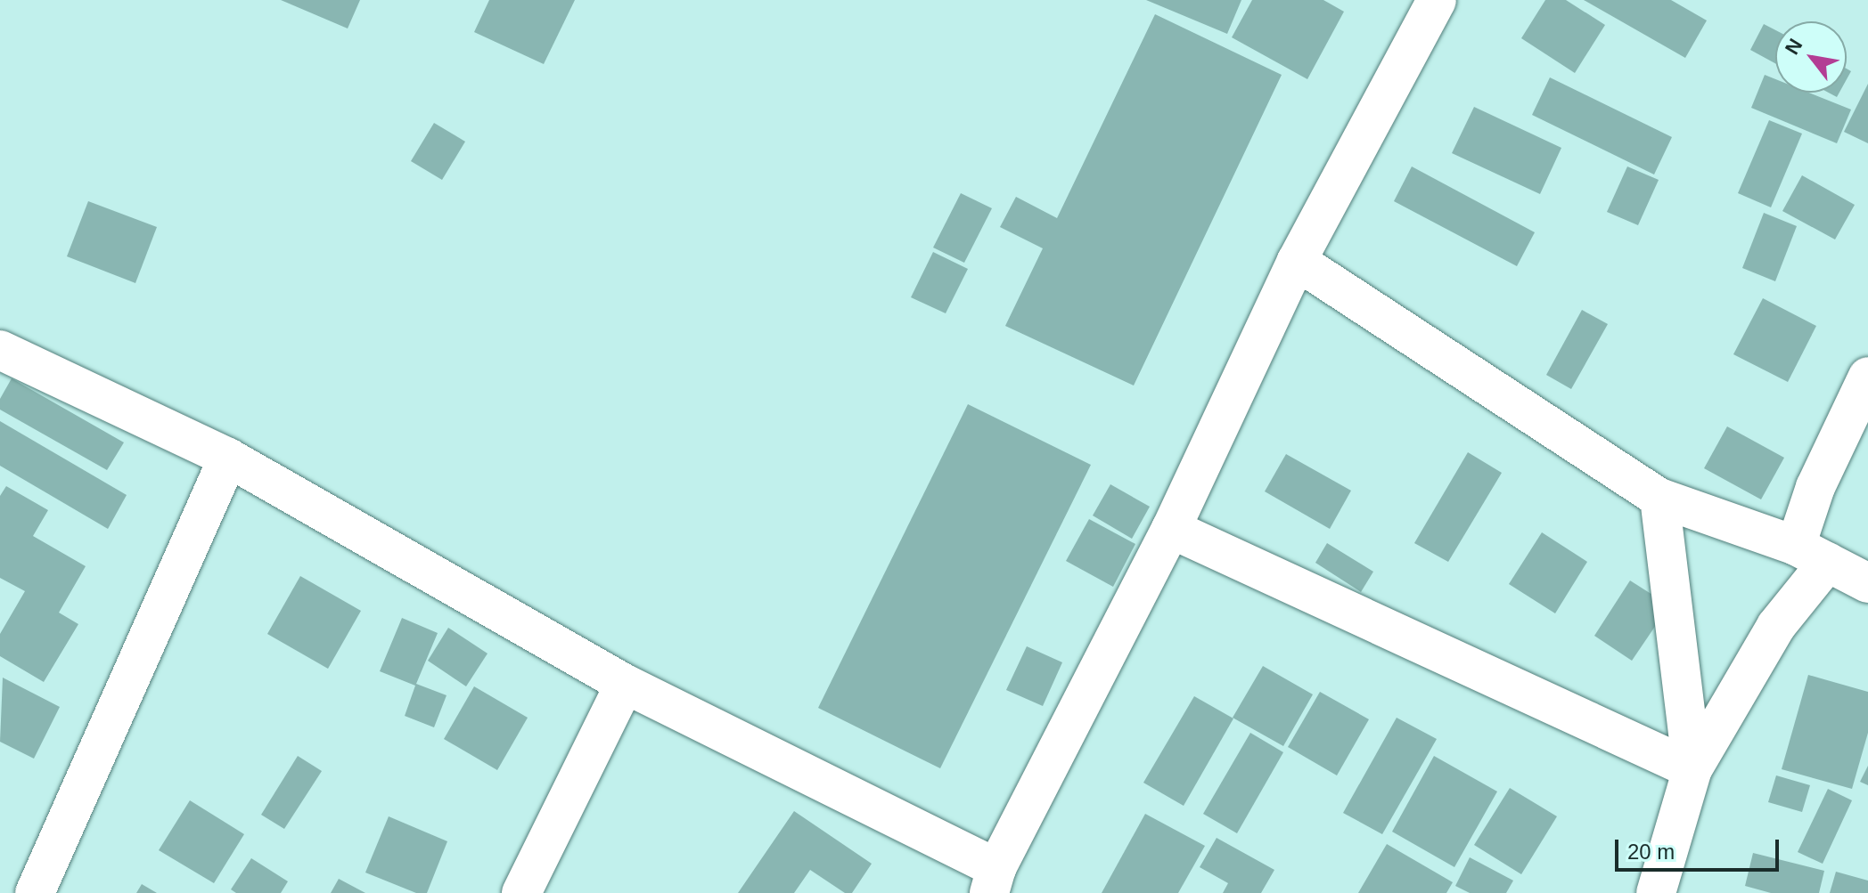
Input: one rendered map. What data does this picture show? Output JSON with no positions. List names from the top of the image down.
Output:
{
  "scale_bar": "20 m",
  "north": "top left"
}
